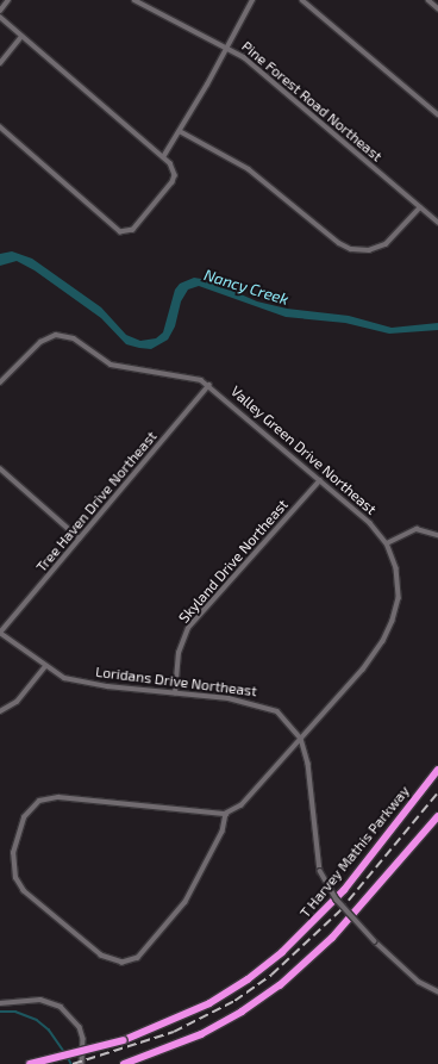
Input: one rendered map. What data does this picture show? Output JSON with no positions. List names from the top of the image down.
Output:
{
  "streets": {
    "highway": ["T Harvey Mathis Parkway"],
    "street": [
      "Pine Forest Road Northeast",
      "Valley Green Drive Northeast",
      "Tree Haven Drive Northeast",
      "Skyland Drive Northeast",
      "Loridans Drive Northeast"
    ]
  },
  "crossings": [
    ["Valley Green Drive Northeast", "Tree Haven Drive Northeast"],
    ["Valley Green Drive Northeast", "Skyland Drive Northeast"],
    ["Valley Green Drive Northeast", "Loridans Drive Northeast"],
    ["Tree Haven Drive Northeast", "Loridans Drive Northeast"],
    ["Skyland Drive Northeast", "Loridans Drive Northeast"]
  ],
  "water": ["Nancy Creek"]
}
